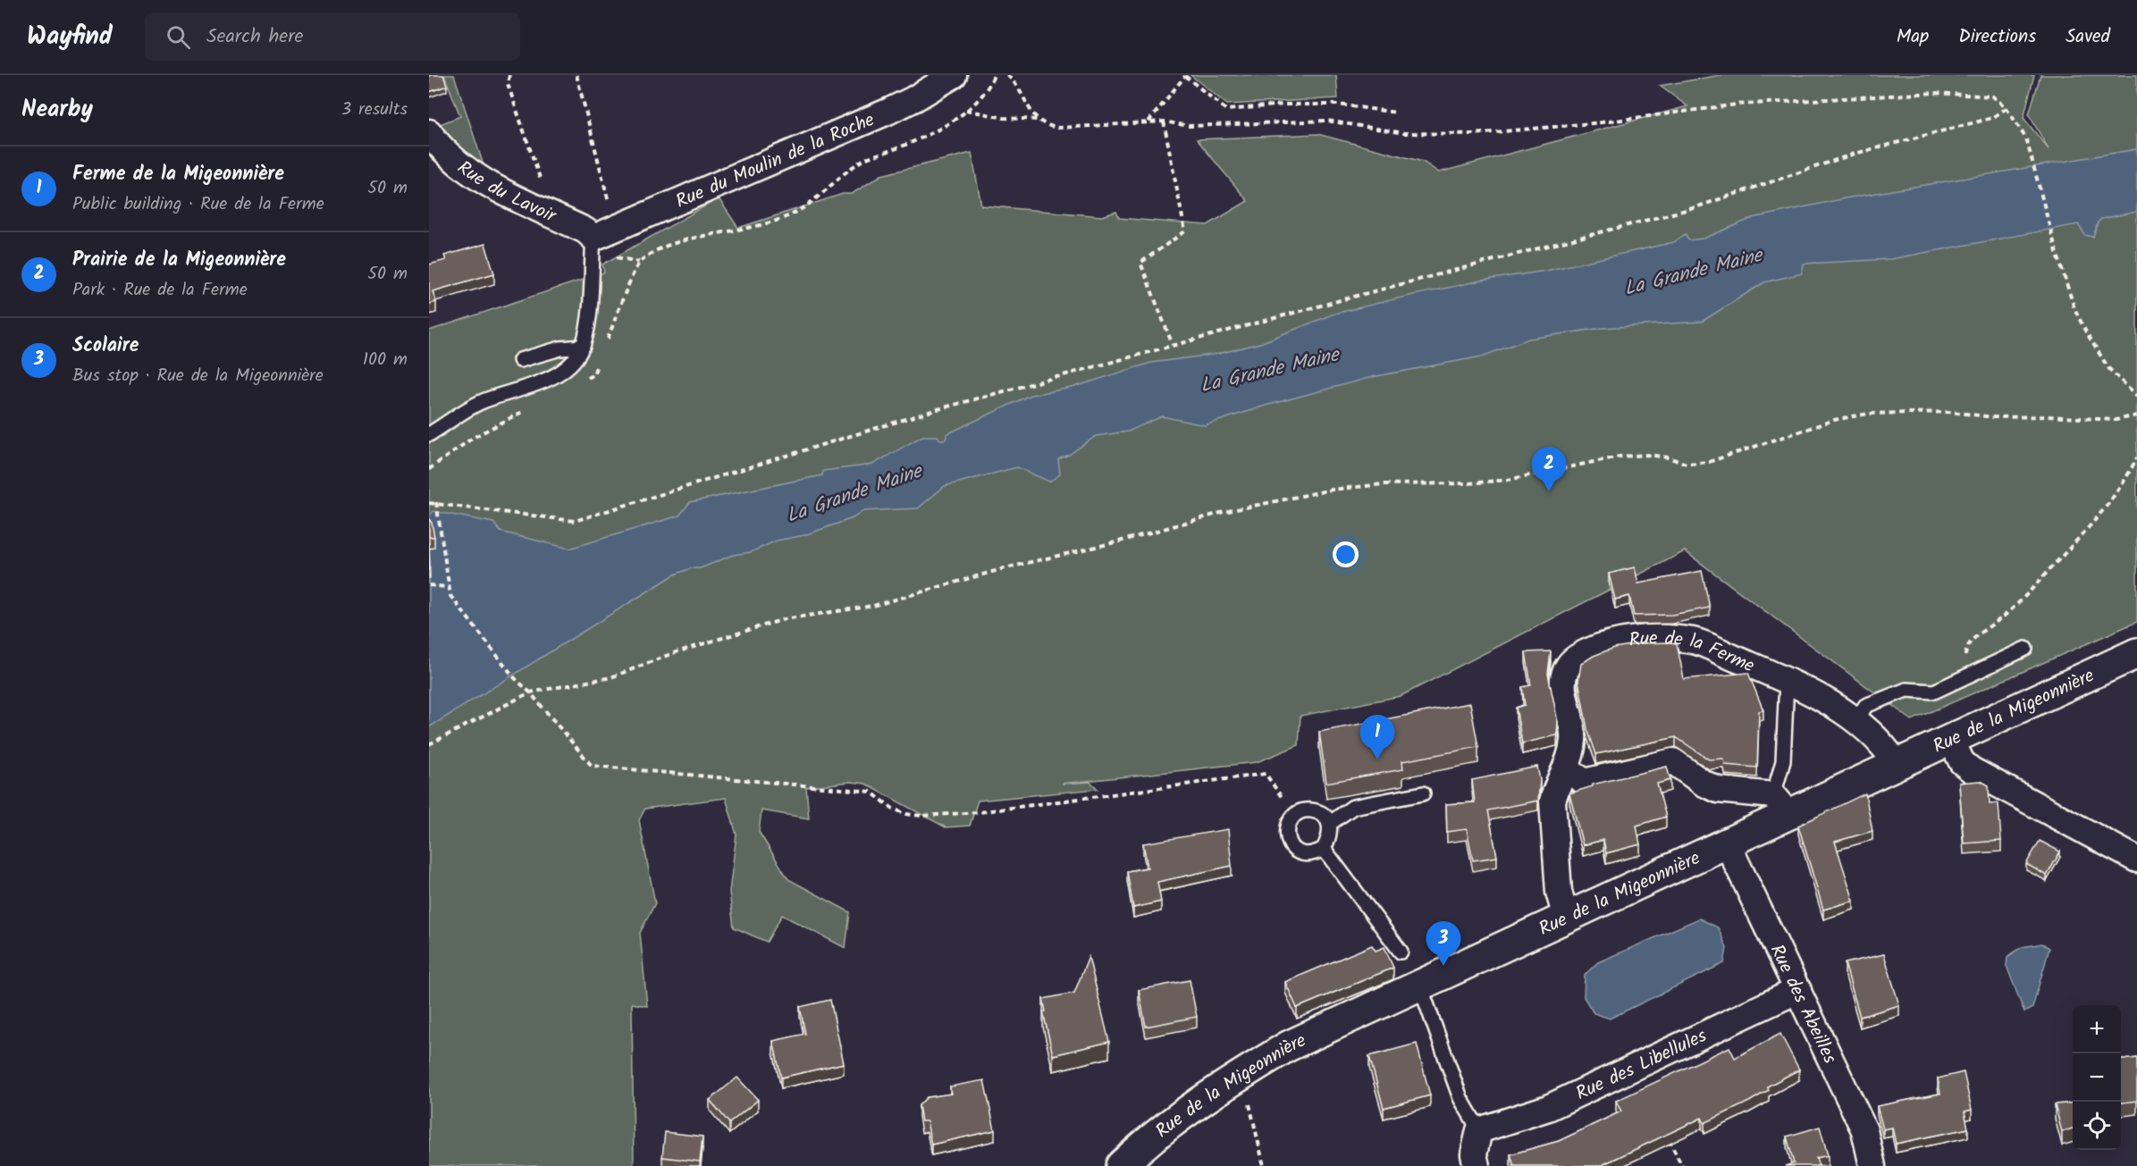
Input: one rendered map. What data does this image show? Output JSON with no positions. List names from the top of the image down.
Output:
{
  "streets": {
    "street": [
      "Rue du Moulin de la Roche",
      "Rue du Lavoir",
      "Rue de la Ferme",
      "Rue de la Migeonnière",
      "Rue des Abeilles",
      "Rue des Libellules"
    ]
  },
  "crossings": [
    ["Rue du Moulin de la Roche", "Rue du Lavoir"],
    ["Rue de la Ferme", "Rue de la Migeonnière"],
    ["Rue de la Migeonnière", "Rue des Abeilles"],
    ["Rue des Abeilles", "Rue des Libellules"]
  ],
  "water": ["La Grande Maine"],
  "page": {
    "header": "Wayfind",
    "search": "Search here",
    "nav": ["Map", "Directions", "Saved"],
    "heading": ["Nearby", "3 results"],
    "list": [
      {
        "mark": "1",
        "name": "Ferme de la Migeonnière",
        "note": "Public building · Rue de la Ferme",
        "value": "50 m"
      },
      {
        "mark": "2",
        "name": "Prairie de la Migeonnière",
        "note": "Park · Rue de la Ferme",
        "value": "50 m"
      },
      {
        "mark": "3",
        "name": "Scolaire",
        "note": "Bus stop · Rue de la Migeonnière",
        "value": "100 m"
      }
    ],
    "pins": ["2", "1", "3"],
    "map_buttons": ["+", "−"]
  }
}
